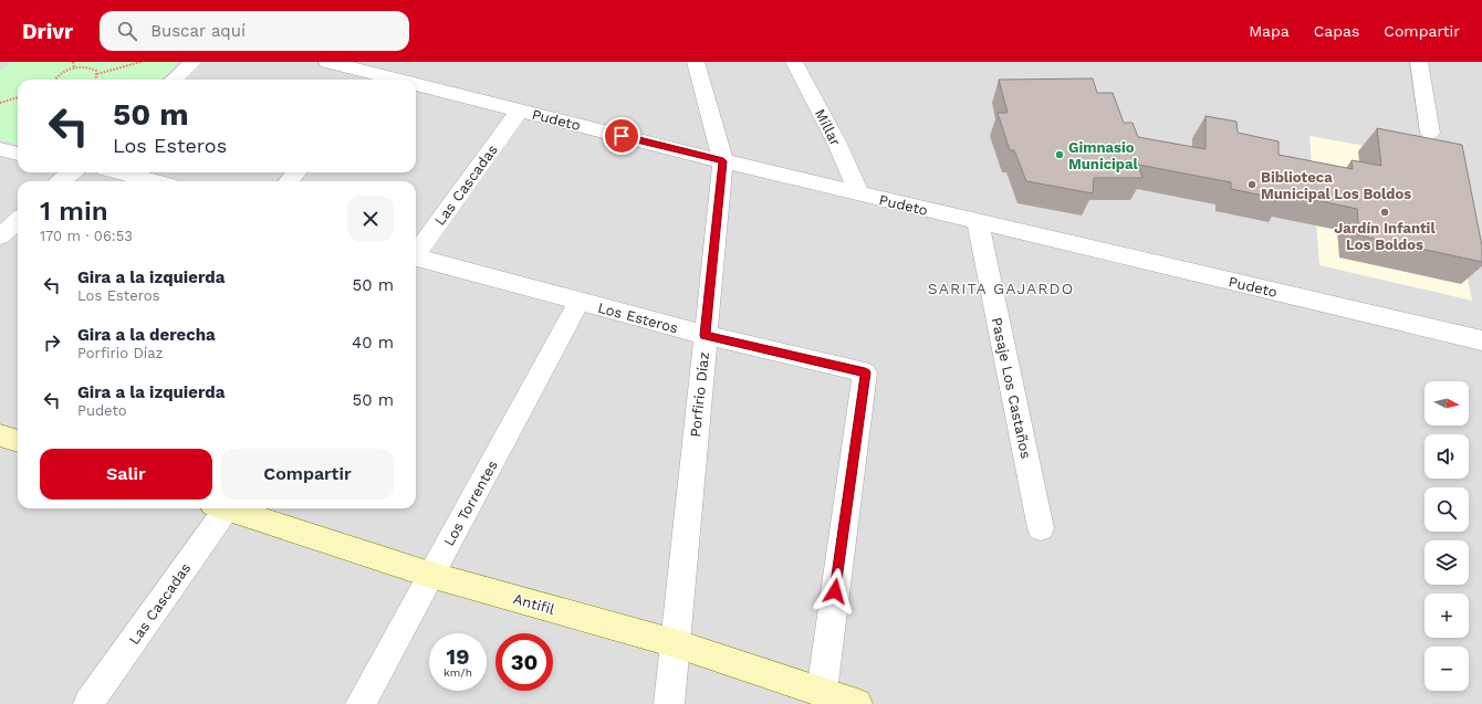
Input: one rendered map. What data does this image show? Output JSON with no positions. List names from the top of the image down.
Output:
{
  "streets": {
    "street": [
      "Pudeto",
      "Millar",
      "Las Cascadas",
      "Los Esteros",
      "Pasaje Los Castaños",
      "Porfirio Díaz",
      "Los Torrentes",
      "Antifil"
    ]
  },
  "crossings": [
    ["Pudeto", "Millar"],
    ["Pudeto", "Las Cascadas"],
    ["Pudeto", "Pasaje Los Castaños"],
    ["Pudeto", "Porfirio Díaz"],
    ["Los Esteros", "Porfirio Díaz"],
    ["Los Esteros", "Los Torrentes"],
    ["Los Esteros", "Antifil"],
    ["Porfirio Díaz", "Antifil"],
    ["Los Torrentes", "Antifil"]
  ],
  "districts": ["SARITA GAJARDO"],
  "places": ["Gimnasio Municipal", "Biblioteca Municipal Los Boldos", "Jardín Infantil Los Boldos"],
  "north": "right",
  "page": {
    "header": "Drivr",
    "search": "Buscar aquí",
    "nav": ["Mapa", "Capas", "Compartir"],
    "turn": ["50 m", "Los Esteros"],
    "heading": ["1 min", "170 m · 06:53"],
    "list": [
      {
        "name": "Gira a la izquierda",
        "note": "Los Esteros",
        "value": "50 m"
      },
      {
        "name": "Gira a la derecha",
        "note": "Porfirio Díaz",
        "value": "40 m"
      },
      {
        "name": "Gira a la izquierda",
        "note": "Pudeto",
        "value": "50 m"
      }
    ],
    "map_buttons": ["+", "−"],
    "buttons": ["Salir", "Compartir"],
    "speed": "19 km/h",
    "limit": "30"
  }
}
